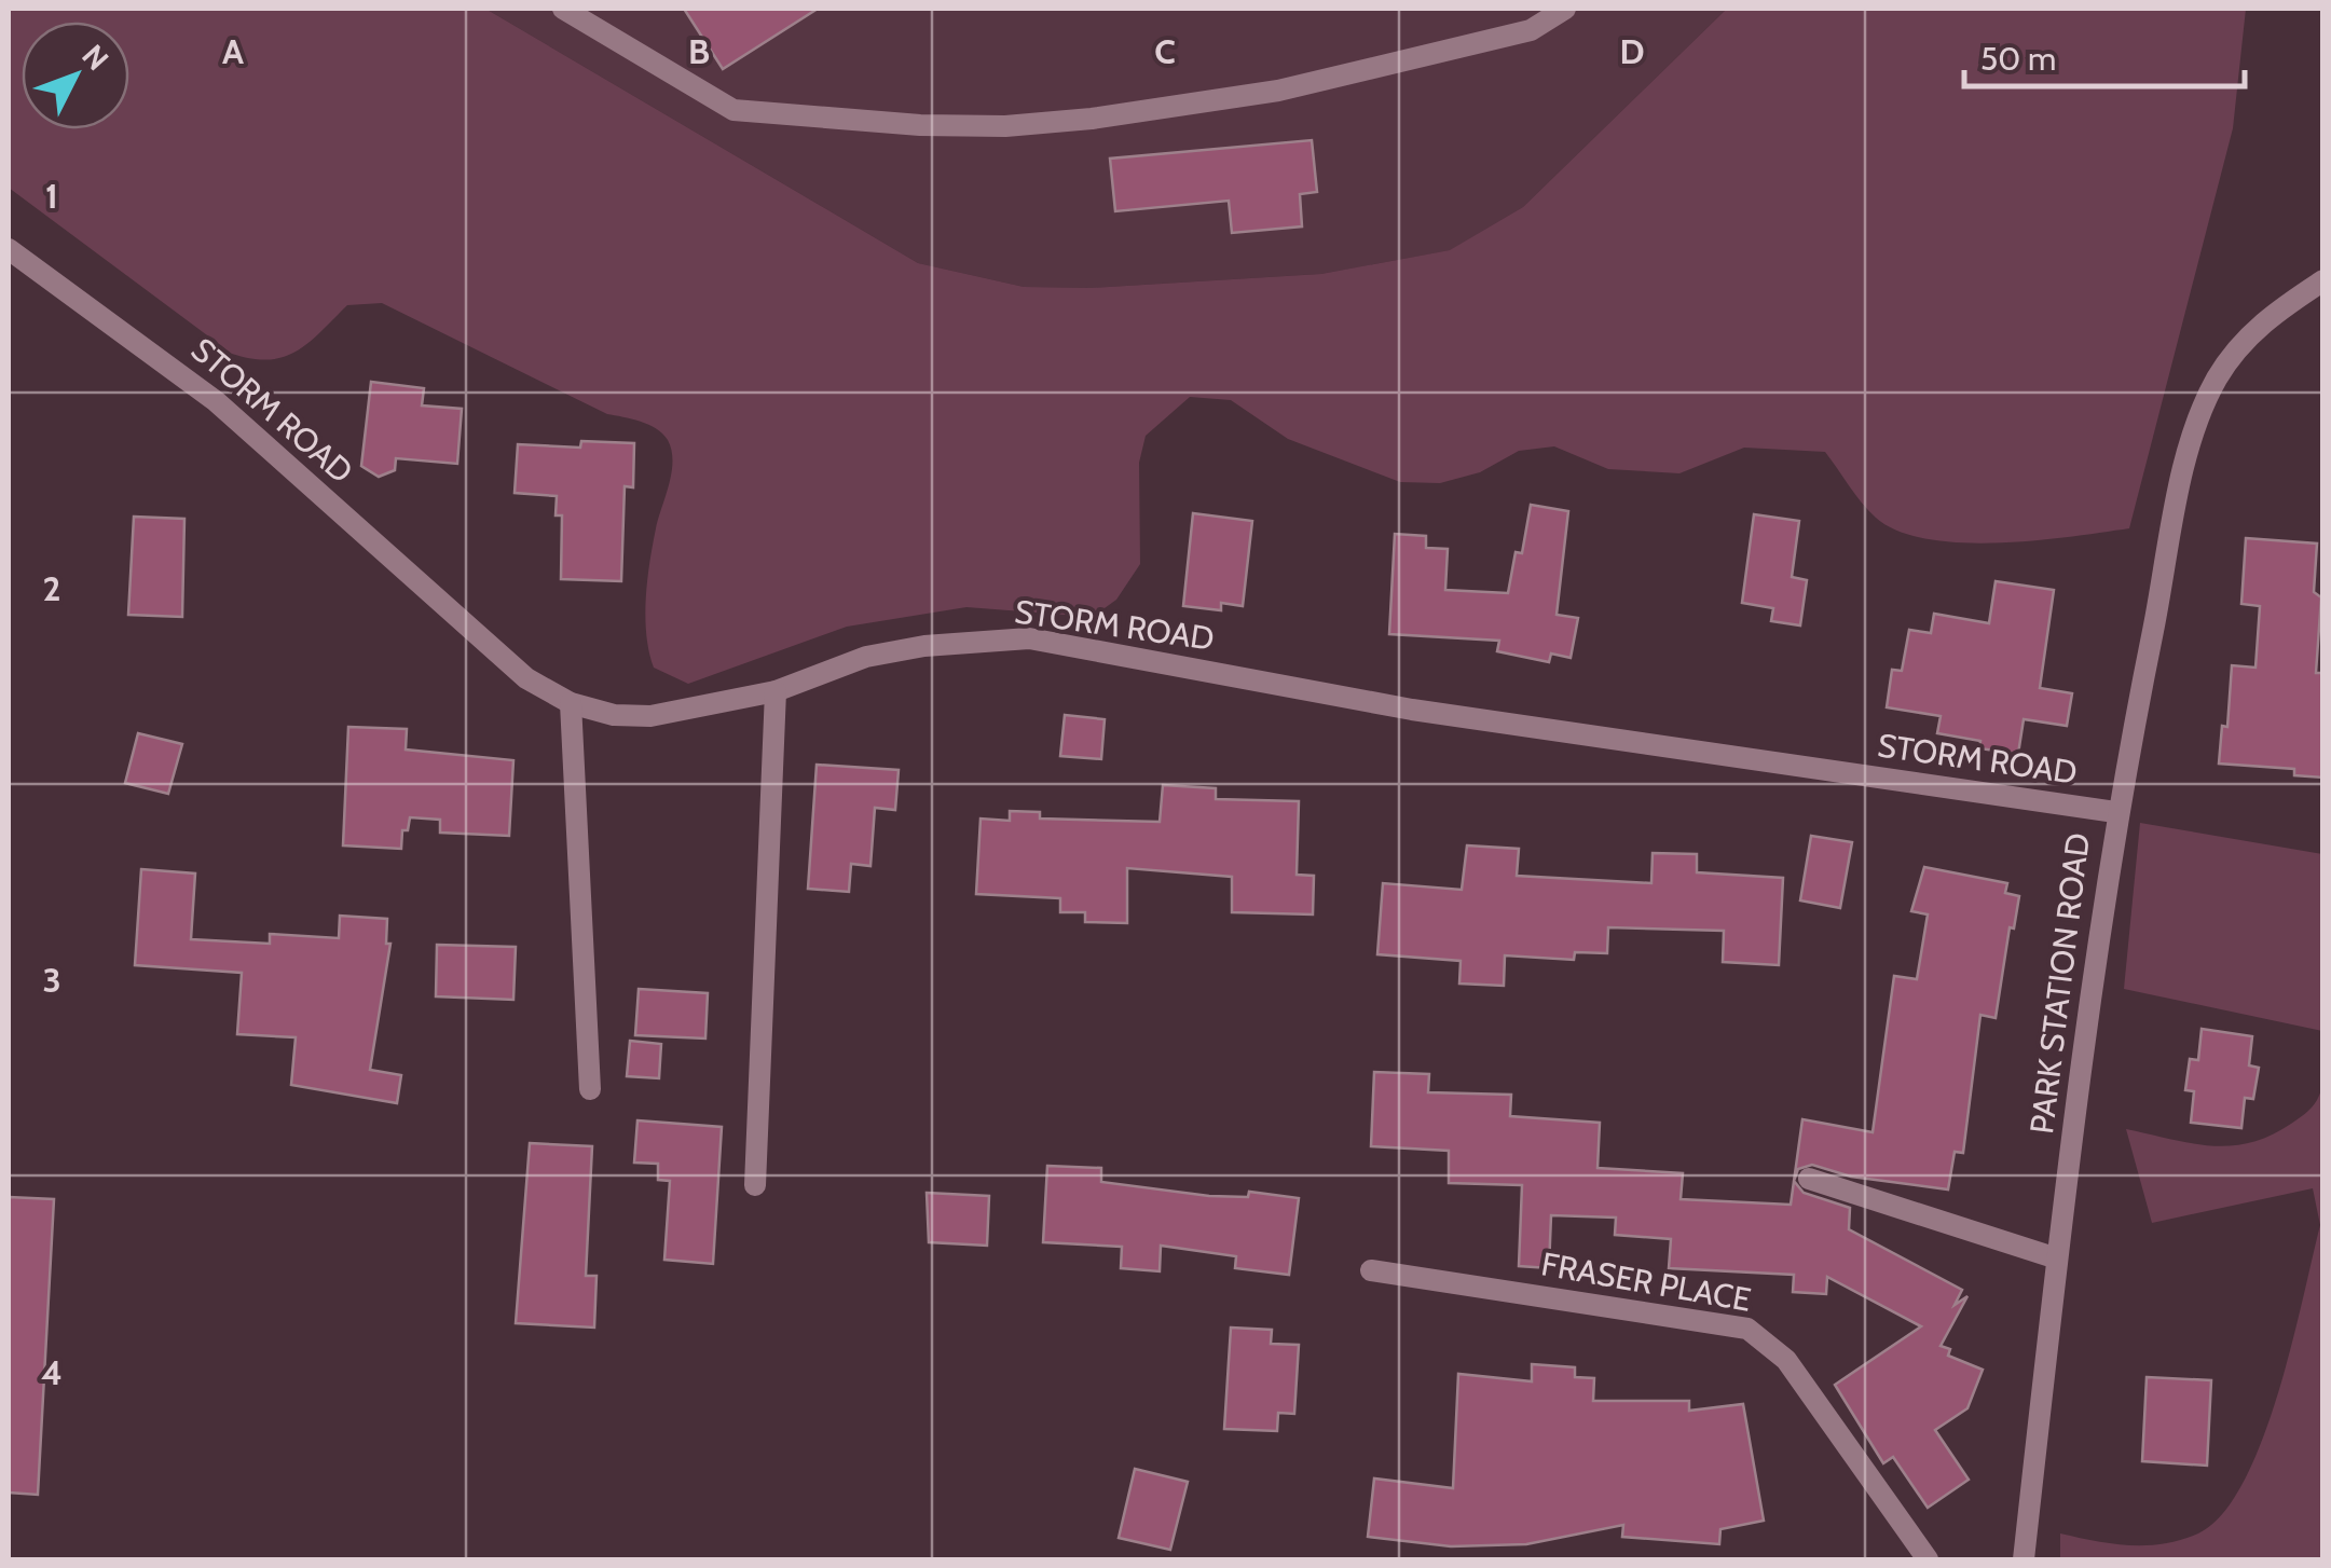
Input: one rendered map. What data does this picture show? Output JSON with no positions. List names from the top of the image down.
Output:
{
  "streets": {
    "street": ["STORM ROAD", "PARK STATION ROAD", "FRASER PLACE"]
  },
  "crossings": [
    ["STORM ROAD", "PARK STATION ROAD"]
  ],
  "scale_bar": "50 m",
  "north": "top right",
  "grid": {
    "columns": [
      "A",
      "B",
      "C",
      "D"
    ],
    "rows": [
      "1",
      "2",
      "3",
      "4"
    ]
  }
}
